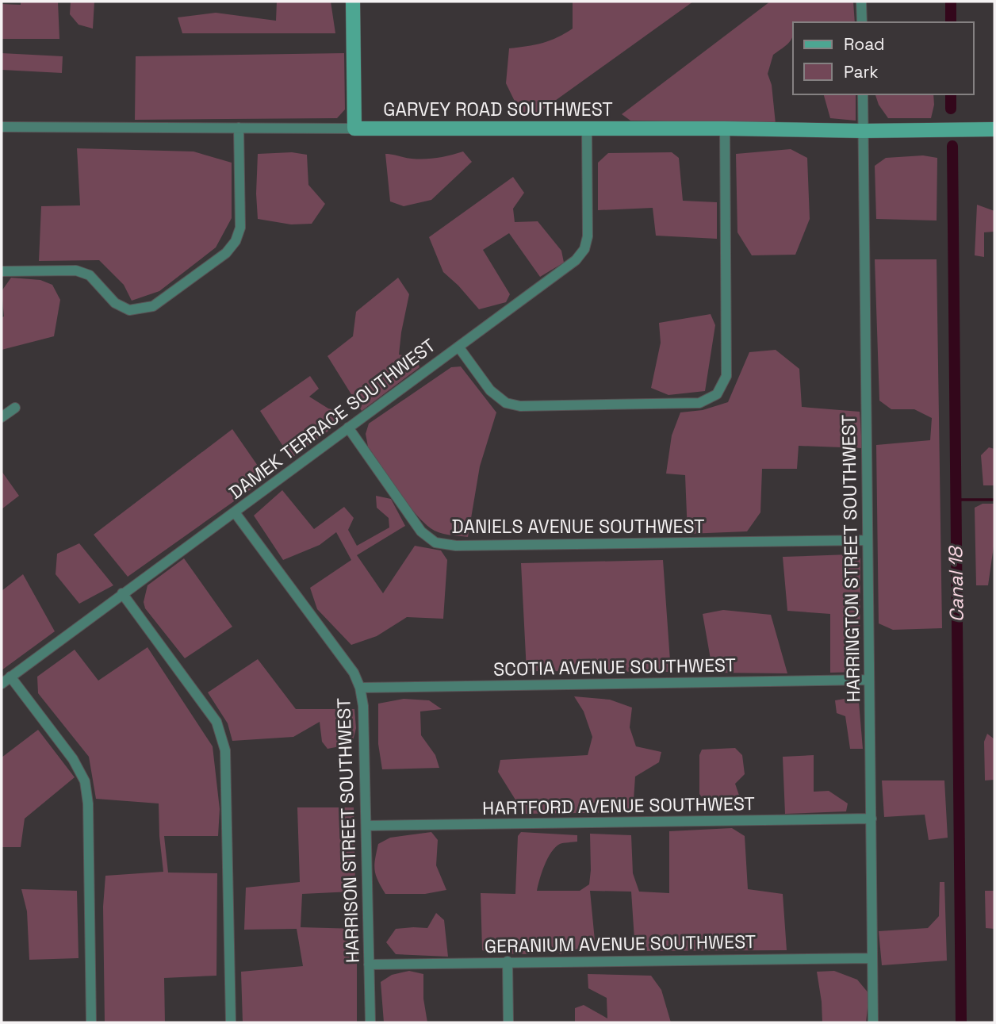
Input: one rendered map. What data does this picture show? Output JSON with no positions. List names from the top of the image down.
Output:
{
  "streets": {
    "street": [
      "GARVEY ROAD SOUTHWEST",
      "DAMEK TERRACE SOUTHWEST",
      "DANIELS AVENUE SOUTHWEST",
      "HARRINGTON STREET SOUTHWEST",
      "SCOTIA AVENUE SOUTHWEST",
      "HARTFORD AVENUE SOUTHWEST",
      "HARRISON STREET SOUTHWEST",
      "GERANIUM AVENUE SOUTHWEST"
    ]
  },
  "crossings": [
    ["GARVEY ROAD SOUTHWEST", "DAMEK TERRACE SOUTHWEST"],
    ["GARVEY ROAD SOUTHWEST", "HARRINGTON STREET SOUTHWEST"],
    ["DAMEK TERRACE SOUTHWEST", "DANIELS AVENUE SOUTHWEST"],
    ["DAMEK TERRACE SOUTHWEST", "HARRISON STREET SOUTHWEST"],
    ["DANIELS AVENUE SOUTHWEST", "HARRINGTON STREET SOUTHWEST"],
    ["HARRINGTON STREET SOUTHWEST", "SCOTIA AVENUE SOUTHWEST"],
    ["HARRINGTON STREET SOUTHWEST", "HARTFORD AVENUE SOUTHWEST"],
    ["HARRINGTON STREET SOUTHWEST", "GERANIUM AVENUE SOUTHWEST"],
    ["SCOTIA AVENUE SOUTHWEST", "HARRISON STREET SOUTHWEST"],
    ["HARTFORD AVENUE SOUTHWEST", "HARRISON STREET SOUTHWEST"],
    ["HARRISON STREET SOUTHWEST", "GERANIUM AVENUE SOUTHWEST"]
  ],
  "water": ["Canal 18"],
  "legend": ["Road", "Park"]
}
